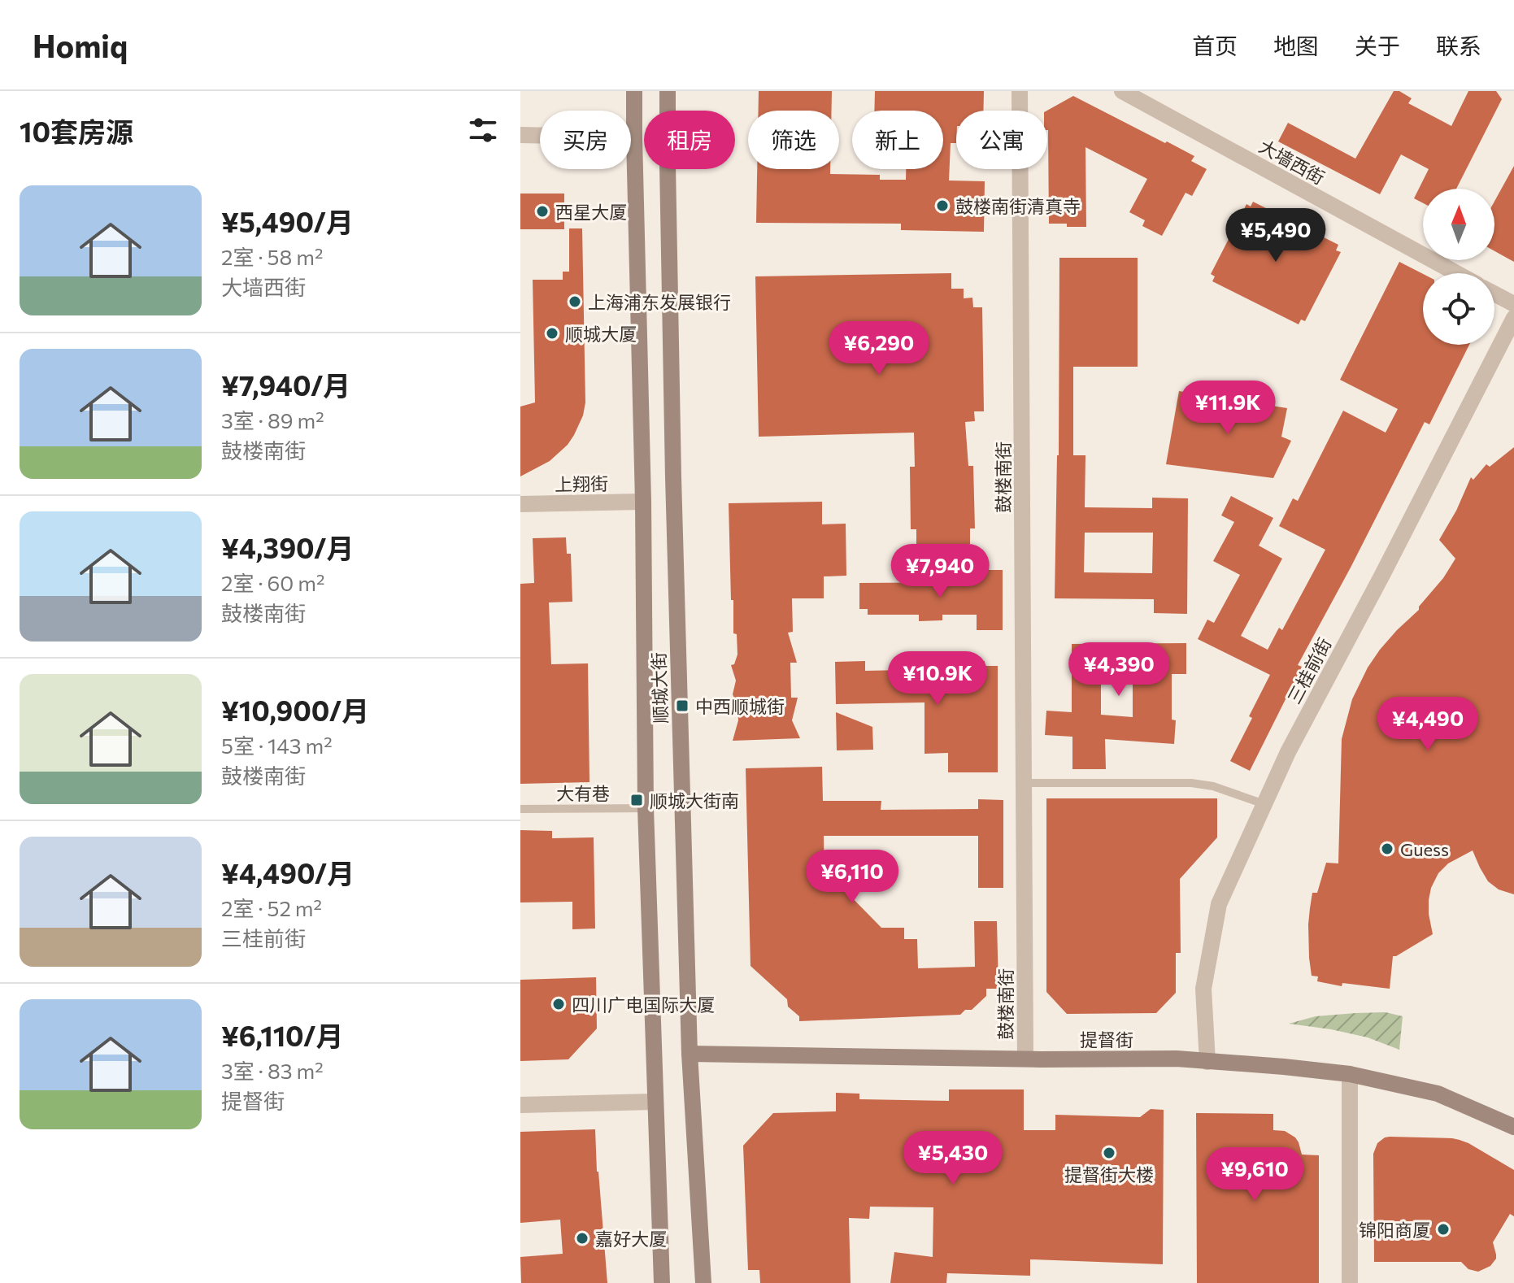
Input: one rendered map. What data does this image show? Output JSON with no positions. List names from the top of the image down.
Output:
{
  "streets": {
    "main road": ["顺城大街", "提督街"],
    "street": [
      "大墙西街",
      "鼓楼南街",
      "上翔街",
      "三桂前街"
    ],
    "lane": ["大有巷"]
  },
  "crossings": [
    ["鼓楼南街", "提督街"],
    ["上翔街", "顺城大街"],
    ["三桂前街", "提督街"],
    ["顺城大街", "大有巷"],
    ["顺城大街", "提督街"]
  ],
  "places": {
    "other": [
      "鼓楼南街清真寺",
      "西星大厦",
      "上海浦东发展银行",
      "顺城大厦",
      "Guess",
      "四川广电国际大厦",
      "提督街大楼",
      "锦阳商厦",
      "嘉好大厦"
    ],
    "transit": ["中西顺城街", "顺城大街南"]
  },
  "north": "top",
  "page": {
    "header": "Homiq",
    "nav": [
      "首页",
      "地图",
      "关于",
      "联系"
    ],
    "heading": "10套房源",
    "chip": [
      "买房",
      "租房",
      "筛选",
      "新上",
      "公寓"
    ],
    "list": [
      {
        "name": "¥5,490/月",
        "note": "2室 · 58 m² · 大墙西街"
      },
      {
        "name": "¥7,940/月",
        "note": "3室 · 89 m² · 鼓楼南街"
      },
      {
        "name": "¥4,390/月",
        "note": "2室 · 60 m² · 鼓楼南街"
      },
      {
        "name": "¥10,900/月",
        "note": "5室 · 143 m² · 鼓楼南街"
      },
      {
        "name": "¥4,490/月",
        "note": "2室 · 52 m² · 三桂前街"
      },
      {
        "name": "¥6,110/月",
        "note": "3室 · 83 m² · 提督街"
      }
    ],
    "price": [
      "¥5,490",
      "¥6,290",
      "¥11.9K",
      "¥7,940",
      "¥4,390",
      "¥10.9K",
      "¥4,490",
      "¥6,110",
      "¥5,430",
      "¥9,610"
    ]
  }
}
